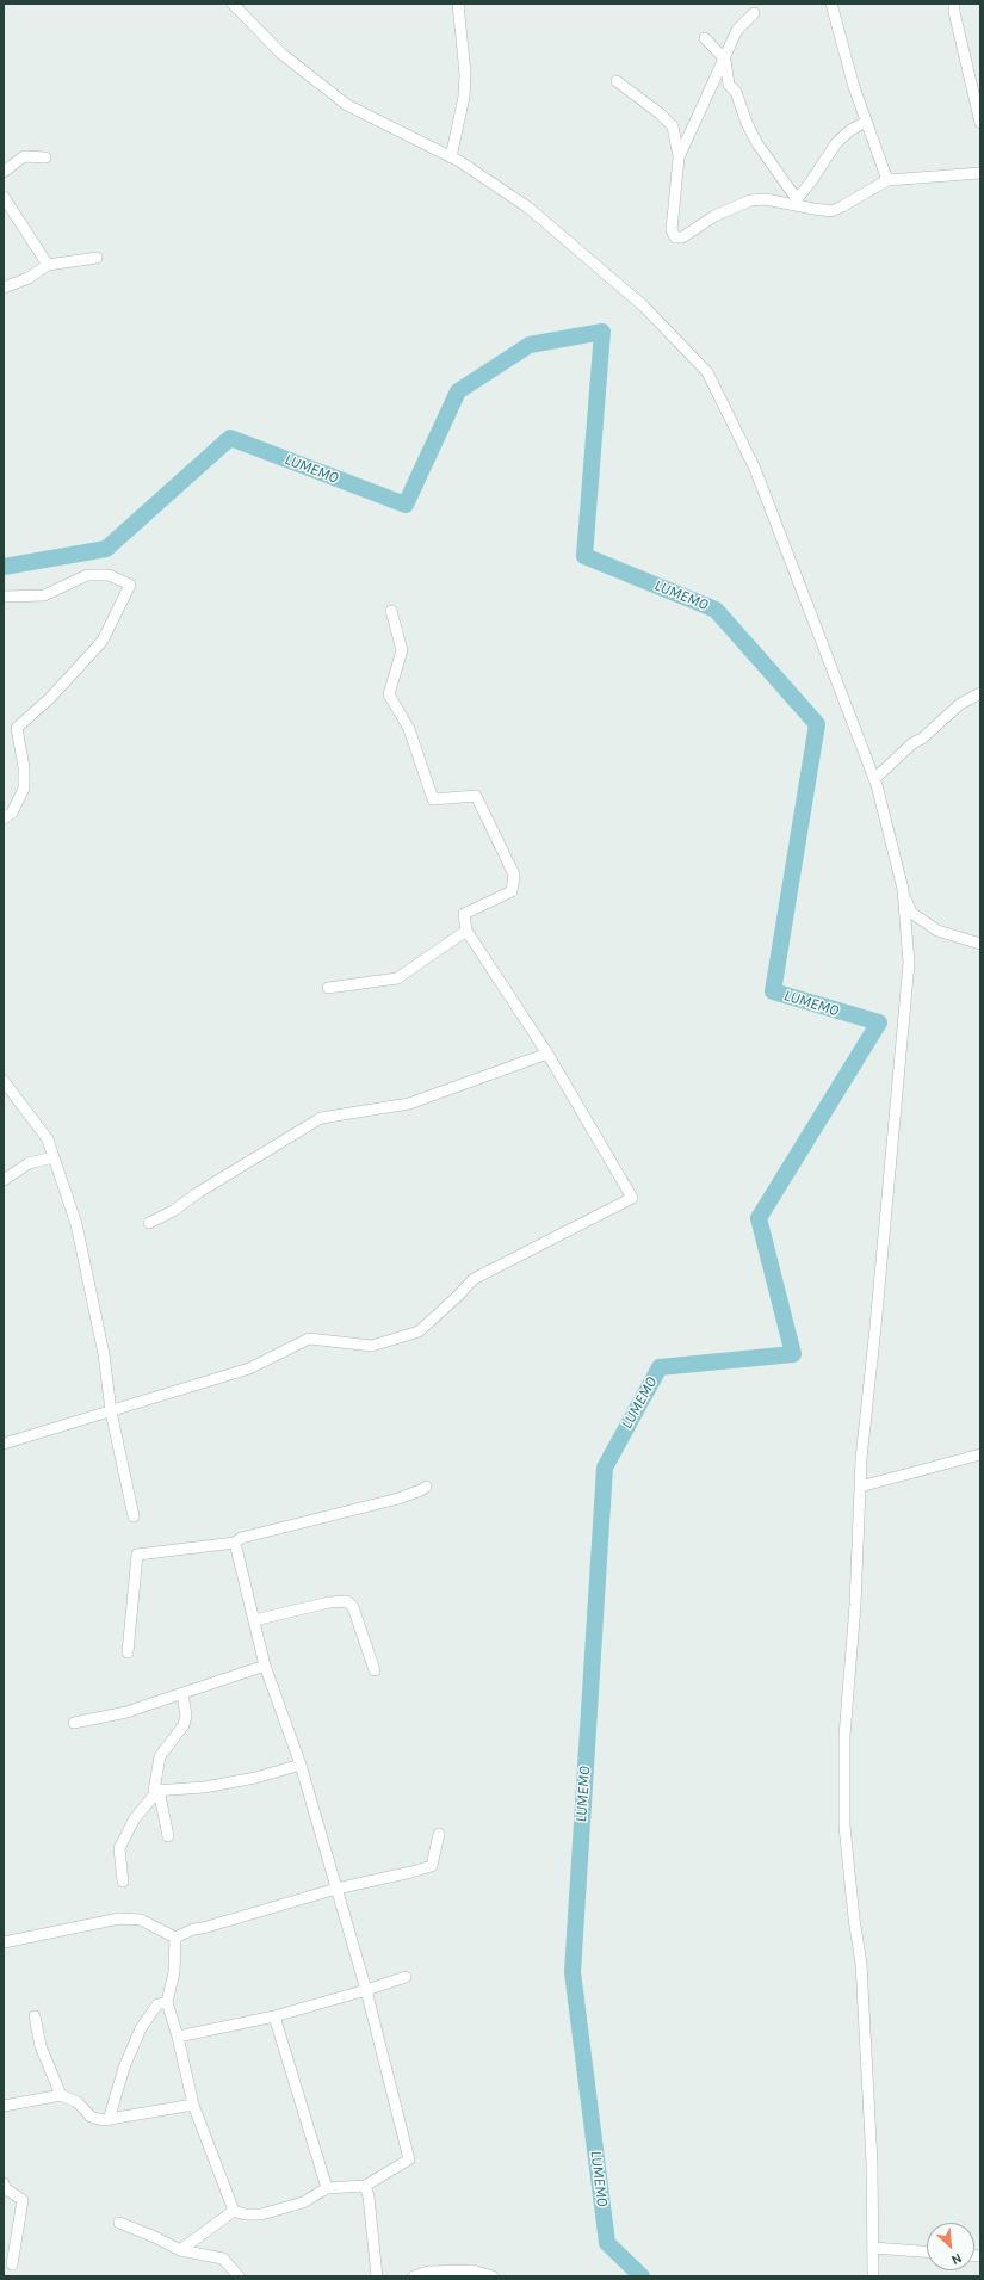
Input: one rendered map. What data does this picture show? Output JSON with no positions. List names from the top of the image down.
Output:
{
  "water": ["LUMEMO"],
  "north": "bottom right"
}
